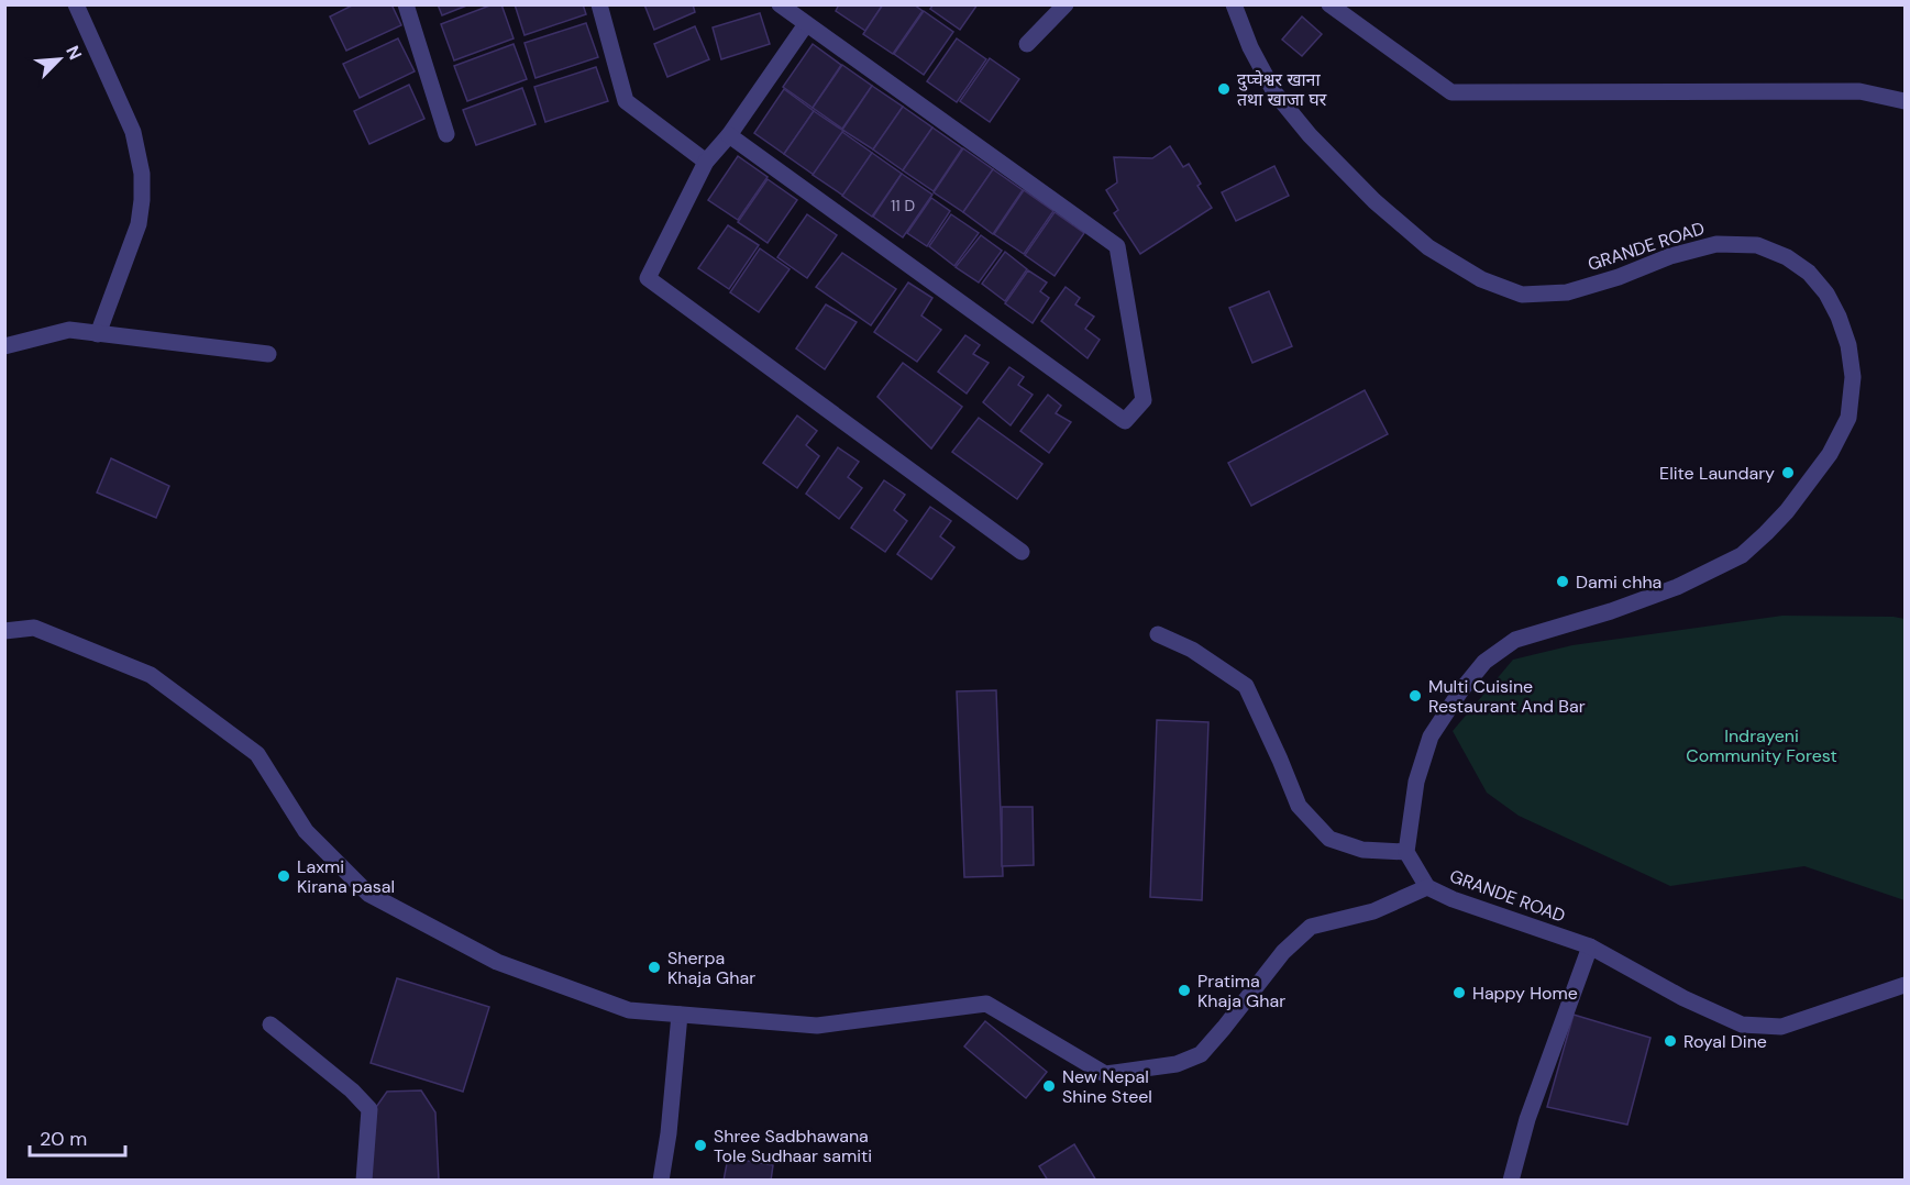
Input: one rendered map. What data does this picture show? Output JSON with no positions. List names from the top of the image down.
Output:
{
  "streets": {
    "street": ["GRANDE ROAD"]
  },
  "parks": ["Indrayeni Community Forest"],
  "places": [
    "दुप्चेश्वर खाना तथा खाजा घर",
    "Elite Laundary",
    "Dami chha",
    "Multi Cuisine Restaurant And Bar",
    "Laxmi Kirana pasal",
    "Sherpa Khaja Ghar",
    "Pratima Khaja Ghar",
    "Happy Home",
    "Royal Dine",
    "New Nepal Shine Steel",
    "Shree Sadbhawana Tole Sudhaar samiti"
  ],
  "house_numbers": ["11 D"],
  "scale_bar": "20 m",
  "north": "top right"
}
